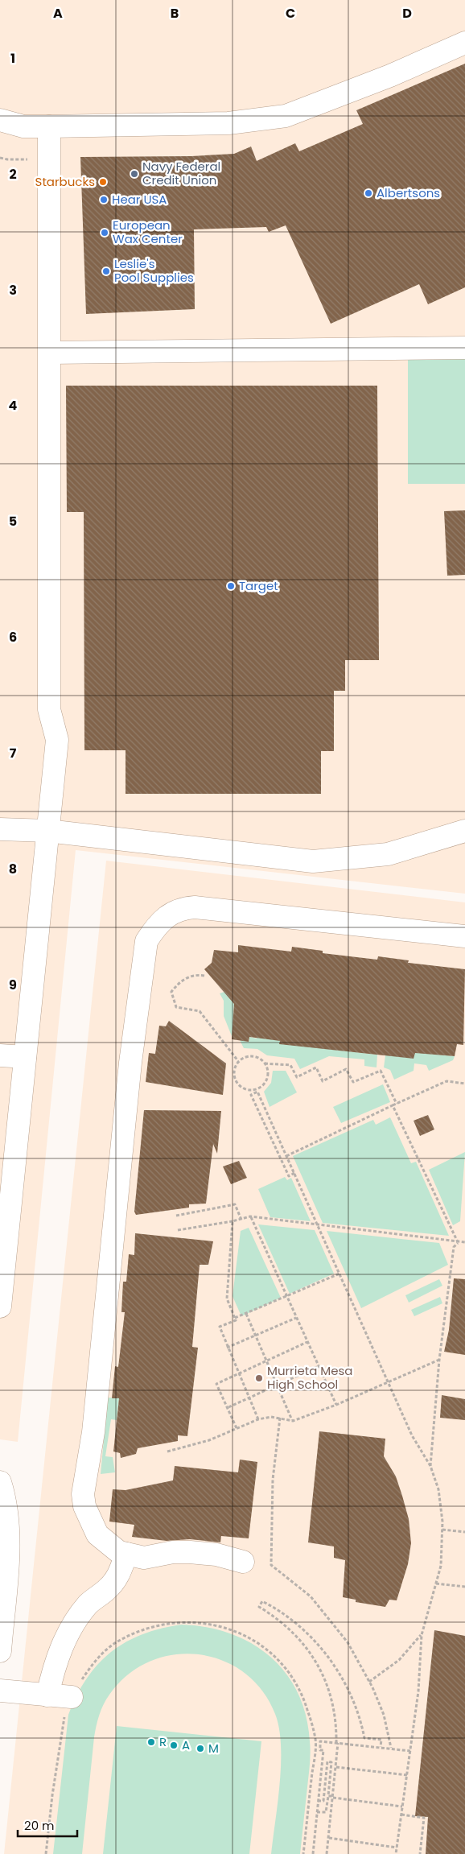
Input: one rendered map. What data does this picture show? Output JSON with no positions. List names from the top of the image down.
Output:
{
  "places": [
    "Navy Federal Credit Union",
    "Starbucks",
    "Albertsons",
    "Hear USA",
    "European Wax Center",
    "Leslie's Pool Supplies",
    "Target",
    "Murrieta Mesa High School",
    "R",
    "A",
    "M"
  ],
  "scale_bar": "20 m",
  "grid": {
    "columns": [
      "A",
      "B",
      "C",
      "D"
    ],
    "rows": [
      "1",
      "2",
      "3",
      "4",
      "5",
      "6",
      "7",
      "8",
      "9"
    ]
  }
}
